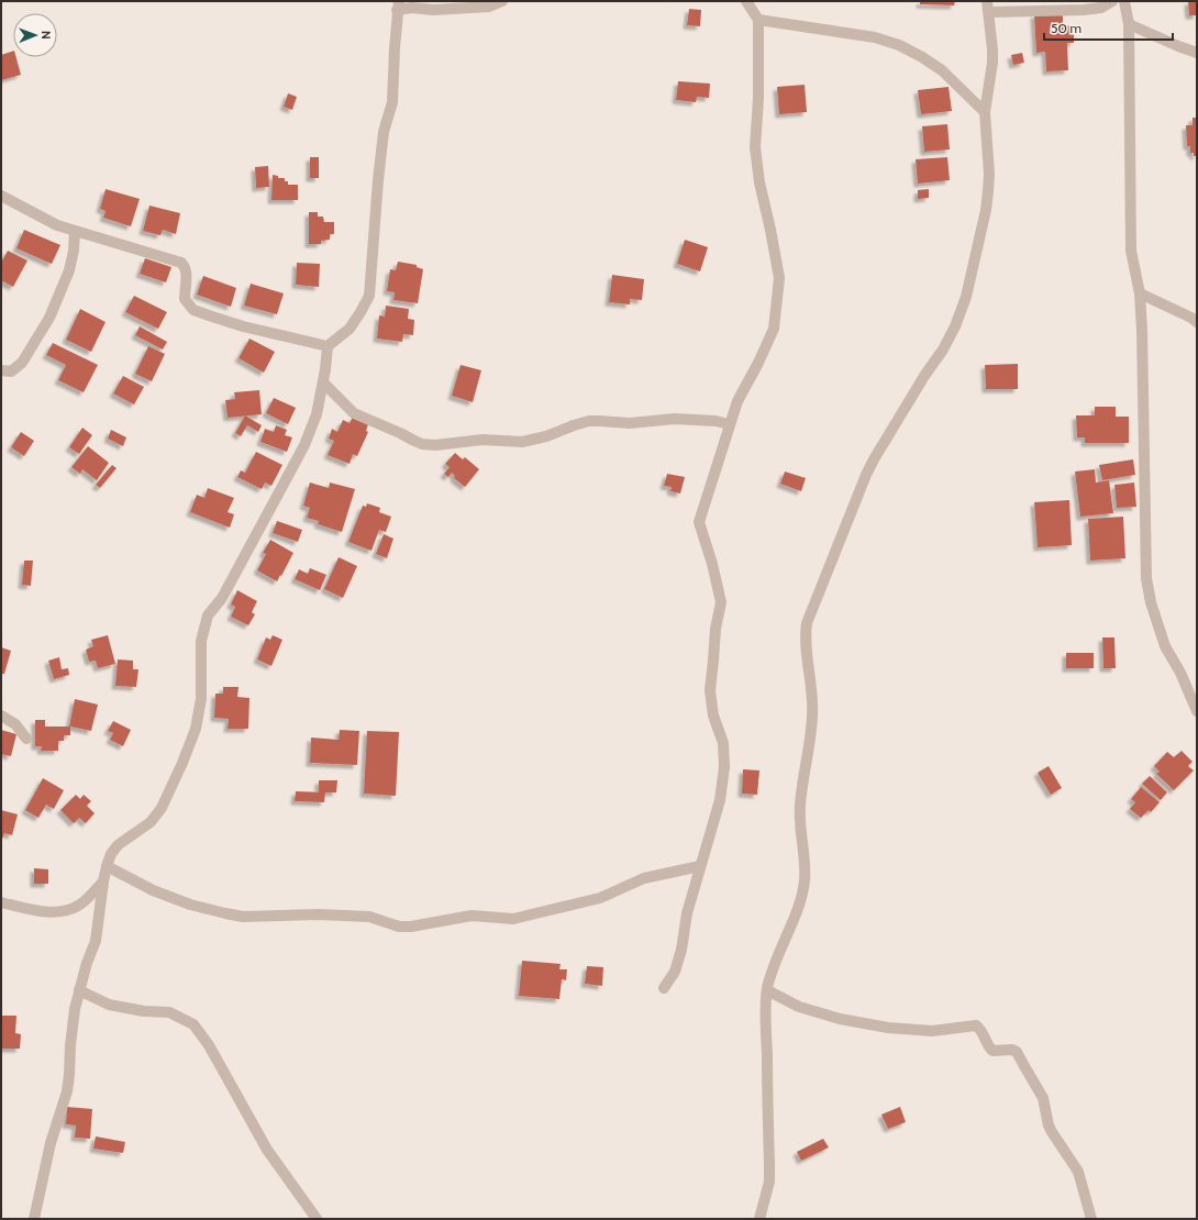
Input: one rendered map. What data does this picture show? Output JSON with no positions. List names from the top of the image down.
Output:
{
  "scale_bar": "50 m",
  "north": "right"
}
